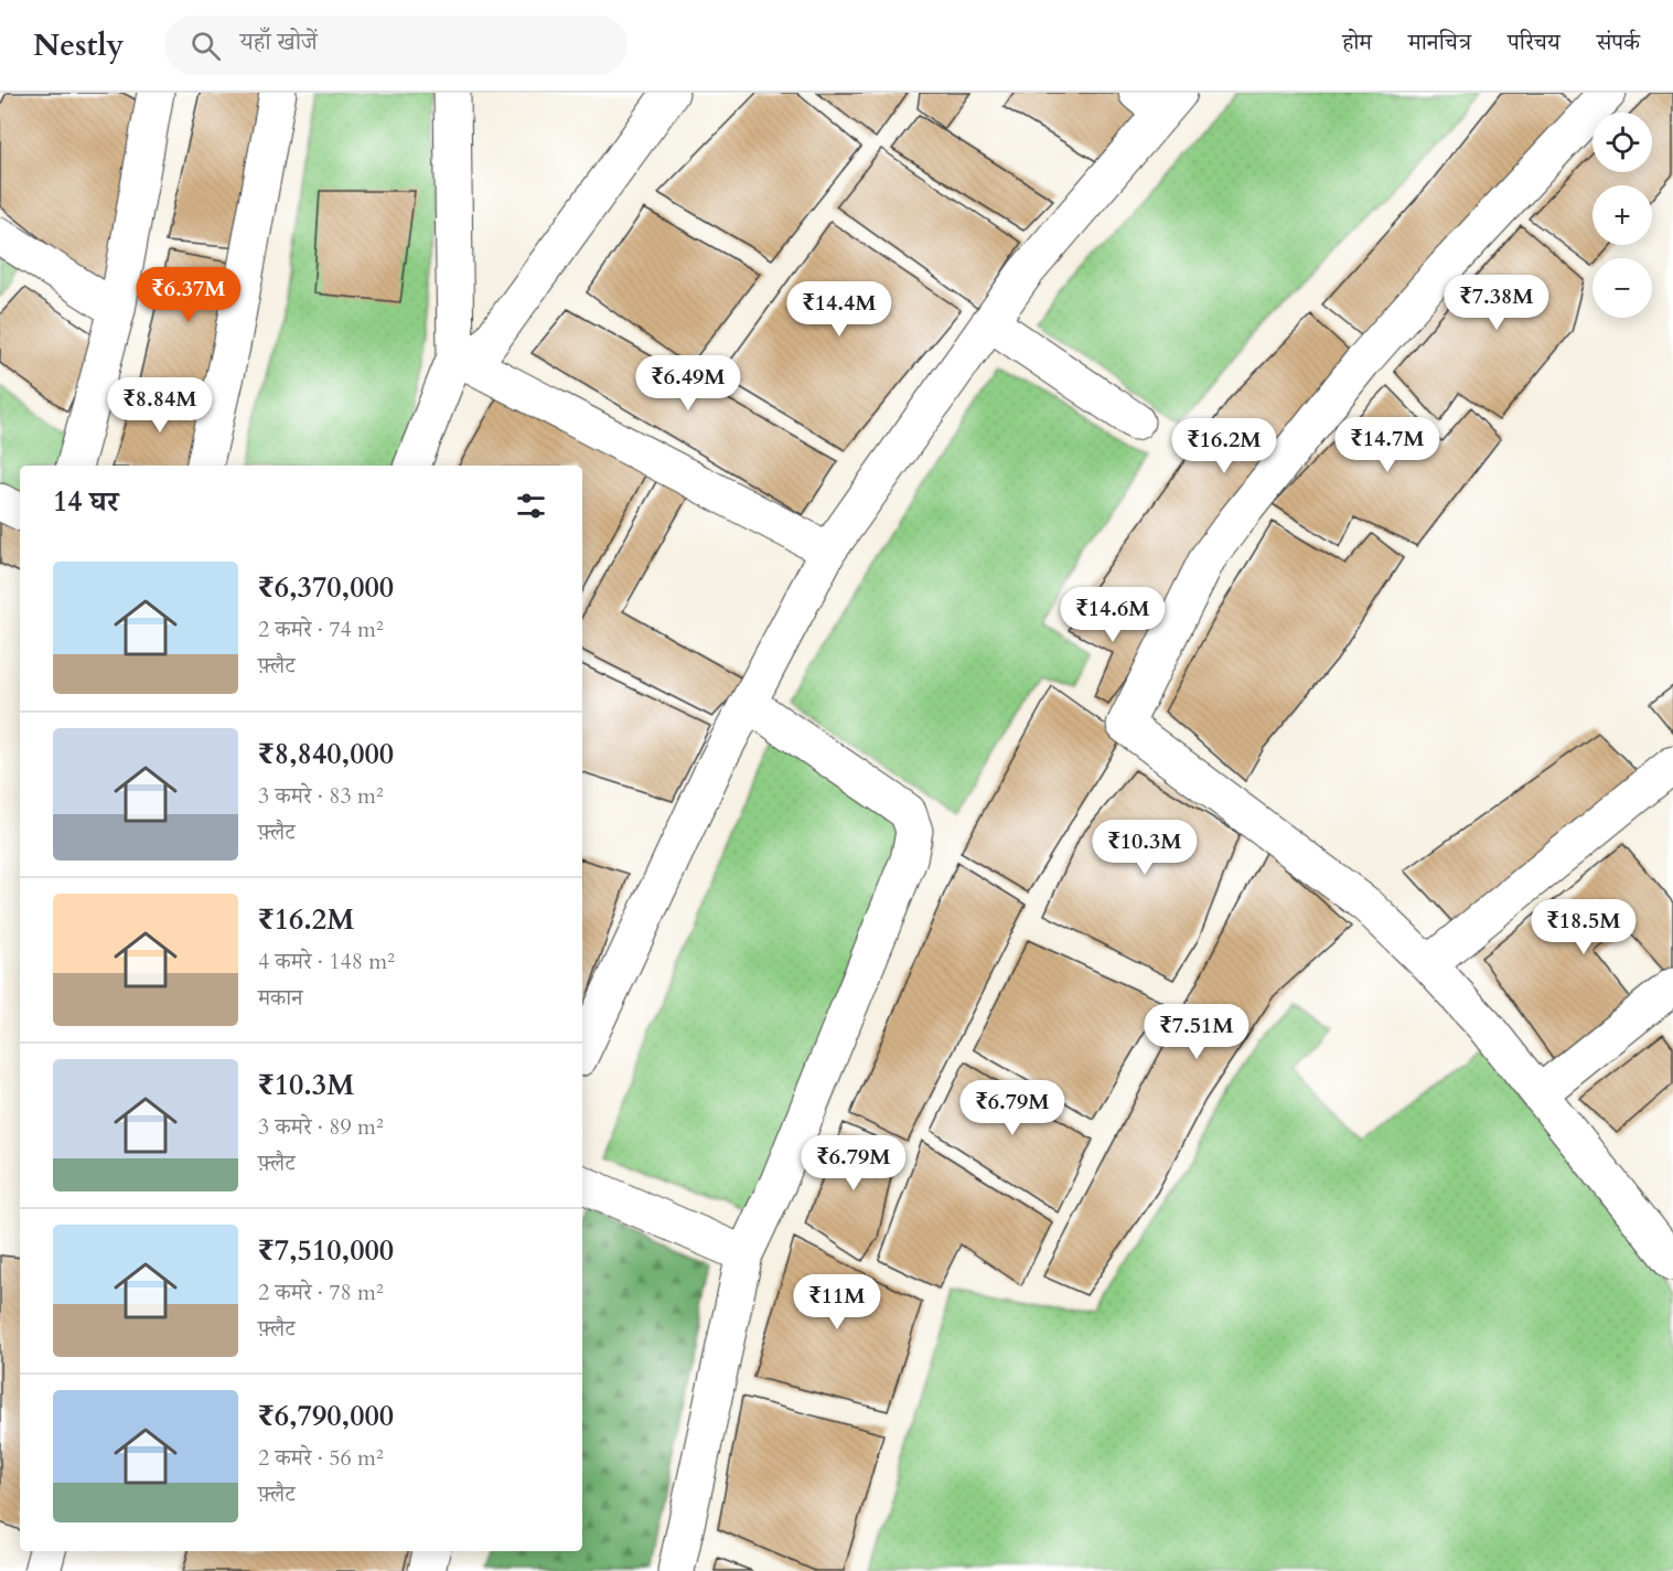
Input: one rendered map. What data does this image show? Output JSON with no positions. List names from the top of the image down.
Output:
{
  "page": {
    "header": "Nestly",
    "search": "यहाँ खोजें",
    "nav": [
      "होम",
      "मानचित्र",
      "परिचय",
      "संपर्क"
    ],
    "map_buttons": ["+", "−"],
    "price": [
      "₹6.37M",
      "₹7.38M",
      "₹14.4M",
      "₹6.49M",
      "₹8.84M",
      "₹14.7M",
      "₹16.2M",
      "₹14.6M",
      "₹10.3M",
      "₹18.5M",
      "₹7.51M",
      "₹6.79M",
      "₹6.79M",
      "₹11M"
    ],
    "heading": "14 घर",
    "list": [
      {
        "name": "₹6,370,000",
        "note": "2 कमरे · 74 m² · फ़्लैट"
      },
      {
        "name": "₹8,840,000",
        "note": "3 कमरे · 83 m² · फ़्लैट"
      },
      {
        "name": "₹16.2M",
        "note": "4 कमरे · 148 m² · मकान"
      },
      {
        "name": "₹10.3M",
        "note": "3 कमरे · 89 m² · फ़्लैट"
      },
      {
        "name": "₹7,510,000",
        "note": "2 कमरे · 78 m² · फ़्लैट"
      },
      {
        "name": "₹6,790,000",
        "note": "2 कमरे · 56 m² · फ़्लैट"
      }
    ]
  }
}
